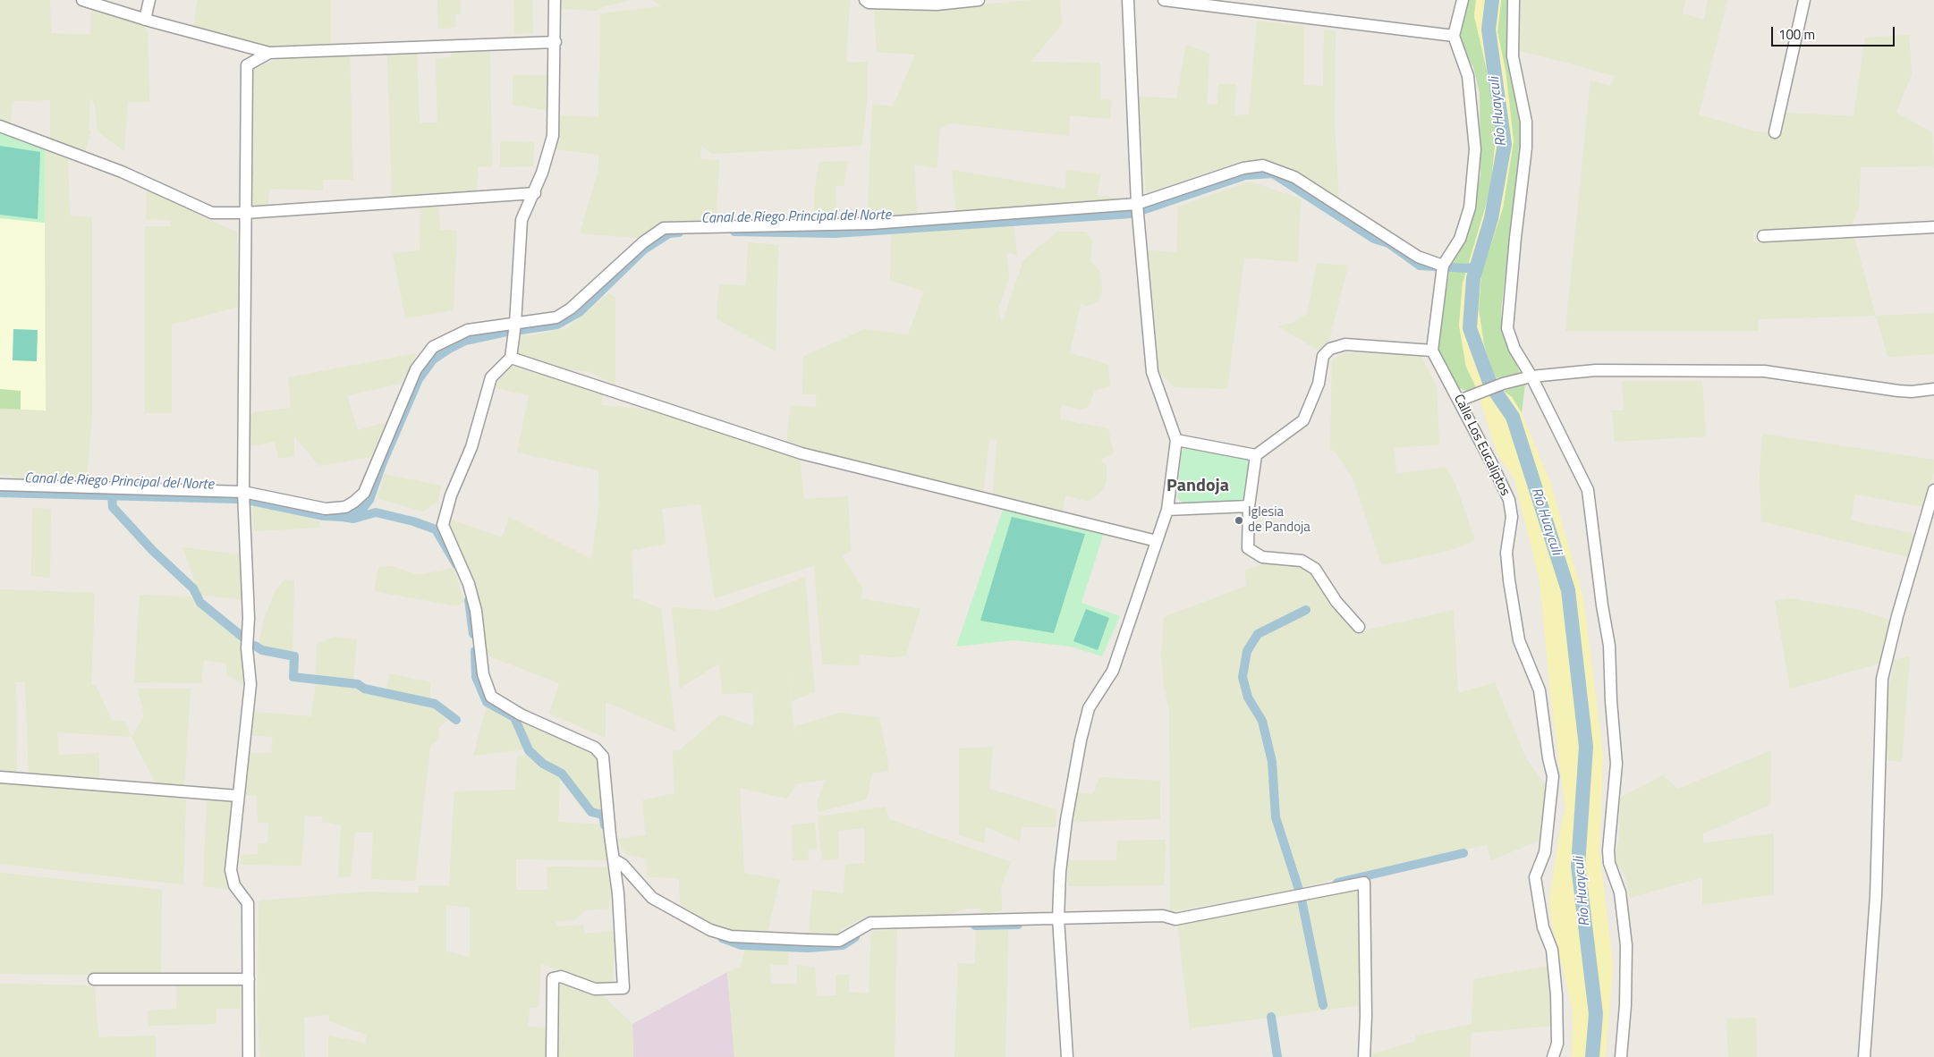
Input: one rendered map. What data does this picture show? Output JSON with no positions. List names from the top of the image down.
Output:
{
  "streets": {
    "street": ["Calle Los Eucaliptos"]
  },
  "districts": ["Pandoja"],
  "water": ["Río Huayculi", "Canal de Riego Principal del Norte"],
  "places": ["Iglesia de Pandoja"],
  "scale_bar": "100 m"
}
